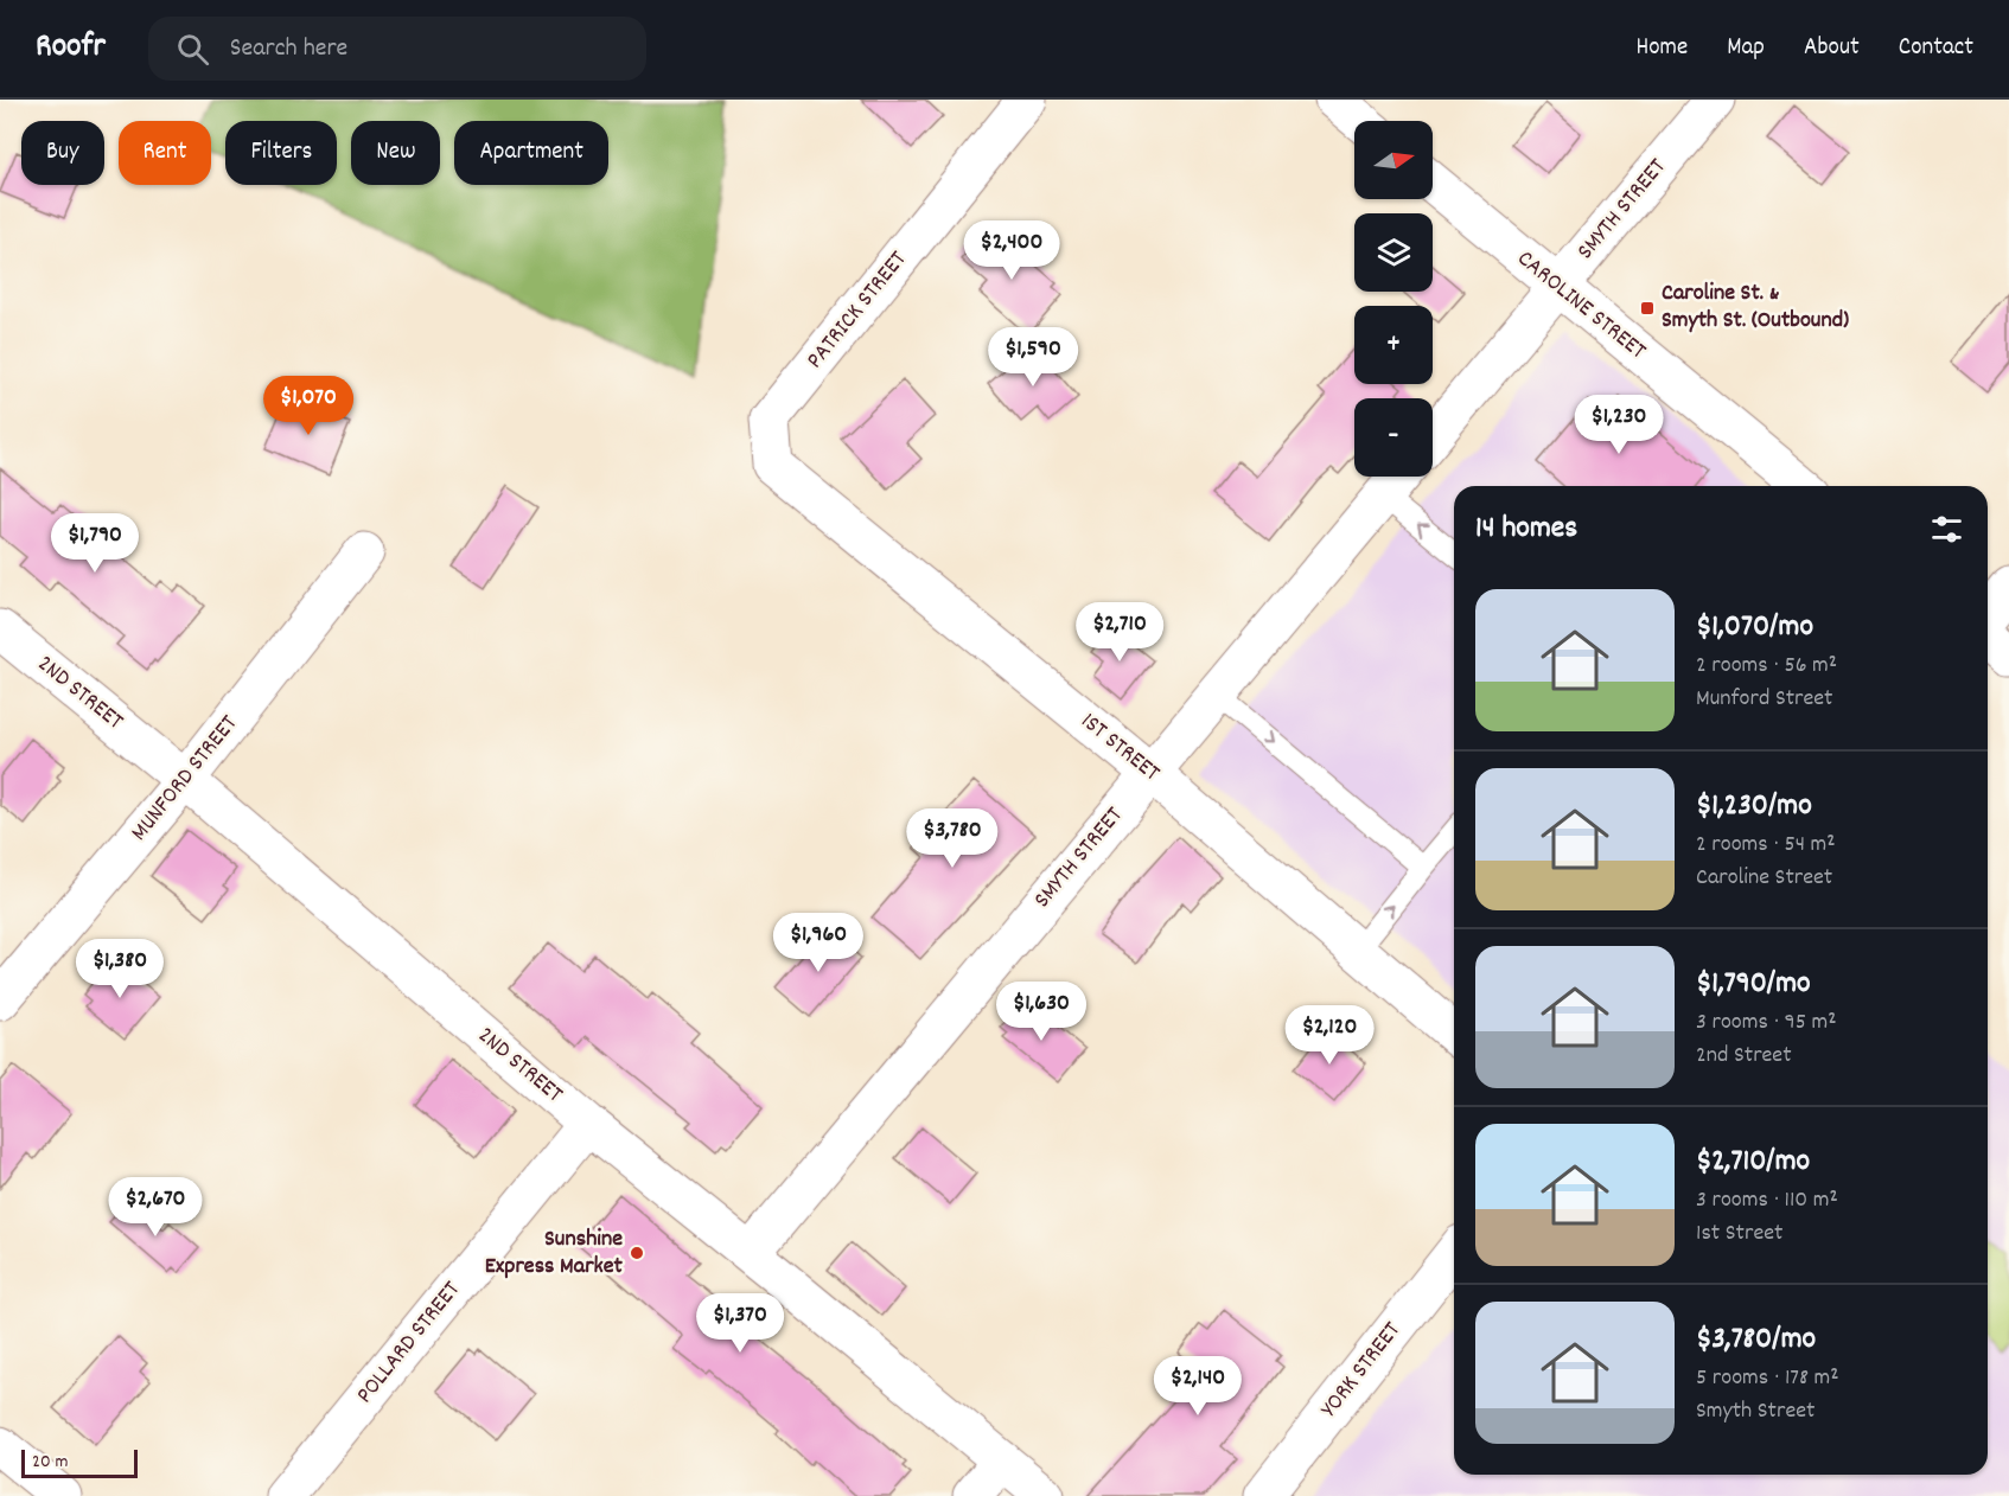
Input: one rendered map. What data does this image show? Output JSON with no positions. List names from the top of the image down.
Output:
{
  "streets": {
    "street": [
      "SMYTH STREET",
      "CAROLINE STREET",
      "PATRICK STREET",
      "2ND STREET",
      "1ST STREET",
      "MUNFORD STREET",
      "POLLARD STREET",
      "YORK STREET"
    ]
  },
  "crossings": [
    ["SMYTH STREET", "CAROLINE STREET"],
    ["SMYTH STREET", "2ND STREET"],
    ["SMYTH STREET", "1ST STREET"],
    ["PATRICK STREET", "1ST STREET"],
    ["2ND STREET", "MUNFORD STREET"],
    ["2ND STREET", "POLLARD STREET"]
  ],
  "places": {
    "transit": ["Caroline St. & Smyth St. (Outbound)"],
    "other": ["Sunshine Express Market"]
  },
  "scale_bar": "20 m",
  "north": "right",
  "page": {
    "header": "Roofr",
    "search": "Search here",
    "nav": [
      "Home",
      "Map",
      "About",
      "Contact"
    ],
    "map_buttons": ["+", "−"],
    "chip": [
      "Buy",
      "Rent",
      "Filters",
      "New",
      "Apartment"
    ],
    "price": [
      "$2,400",
      "$1,590",
      "$1,070",
      "$1,230",
      "$1,790",
      "$2,710",
      "$3,780",
      "$1,960",
      "$1,380",
      "$1,630",
      "$2,120",
      "$2,670",
      "$1,370",
      "$2,140"
    ],
    "heading": "14 homes",
    "list": [
      {
        "name": "$1,070/mo",
        "note": "2 rooms · 56 m² · Munford Street"
      },
      {
        "name": "$1,230/mo",
        "note": "2 rooms · 54 m² · Caroline Street"
      },
      {
        "name": "$1,790/mo",
        "note": "3 rooms · 95 m² · 2nd Street"
      },
      {
        "name": "$2,710/mo",
        "note": "3 rooms · 110 m² · 1st Street"
      },
      {
        "name": "$3,780/mo",
        "note": "5 rooms · 178 m² · Smyth Street"
      }
    ],
    "scale": "20 m"
  }
}
